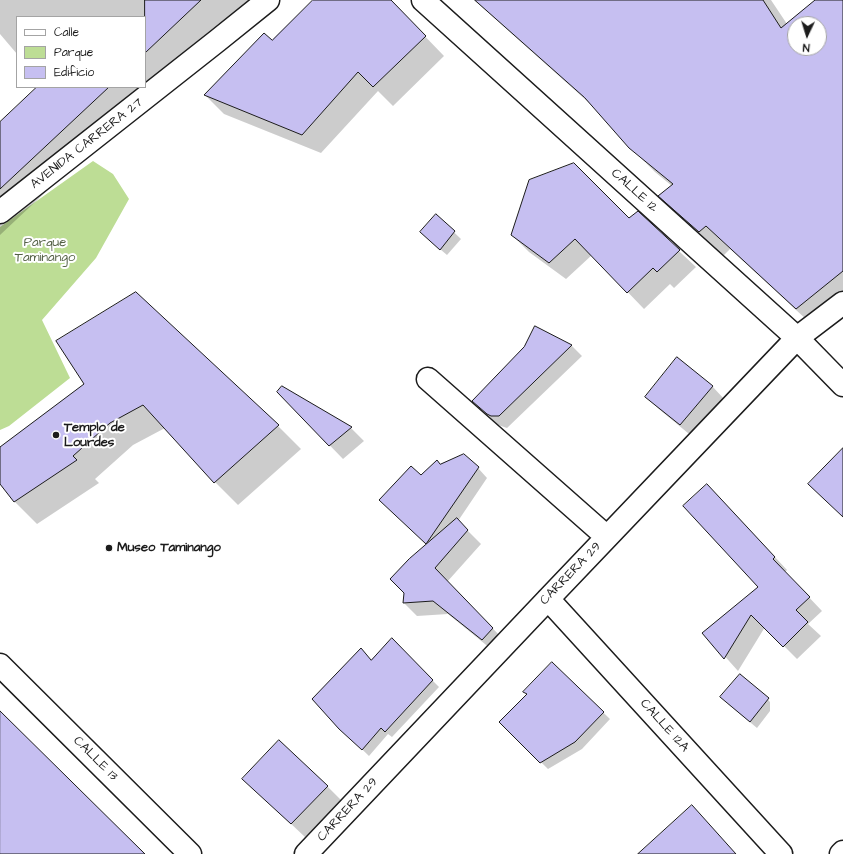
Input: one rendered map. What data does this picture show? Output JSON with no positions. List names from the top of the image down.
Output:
{
  "streets": {
    "street": [
      "AVENIDA CARRERA 27",
      "CALLE 12",
      "CARRERA 29",
      "CALLE 12A",
      "CALLE 13"
    ]
  },
  "crossings": [
    ["CALLE 12", "CARRERA 29"],
    ["CARRERA 29", "CALLE 12A"]
  ],
  "parks": ["Parque Taminango"],
  "places": ["Templo de Lourdes", "Museo Taminango"],
  "legend": ["Calle", "Parque", "Edificio"],
  "north": "bottom"
}
